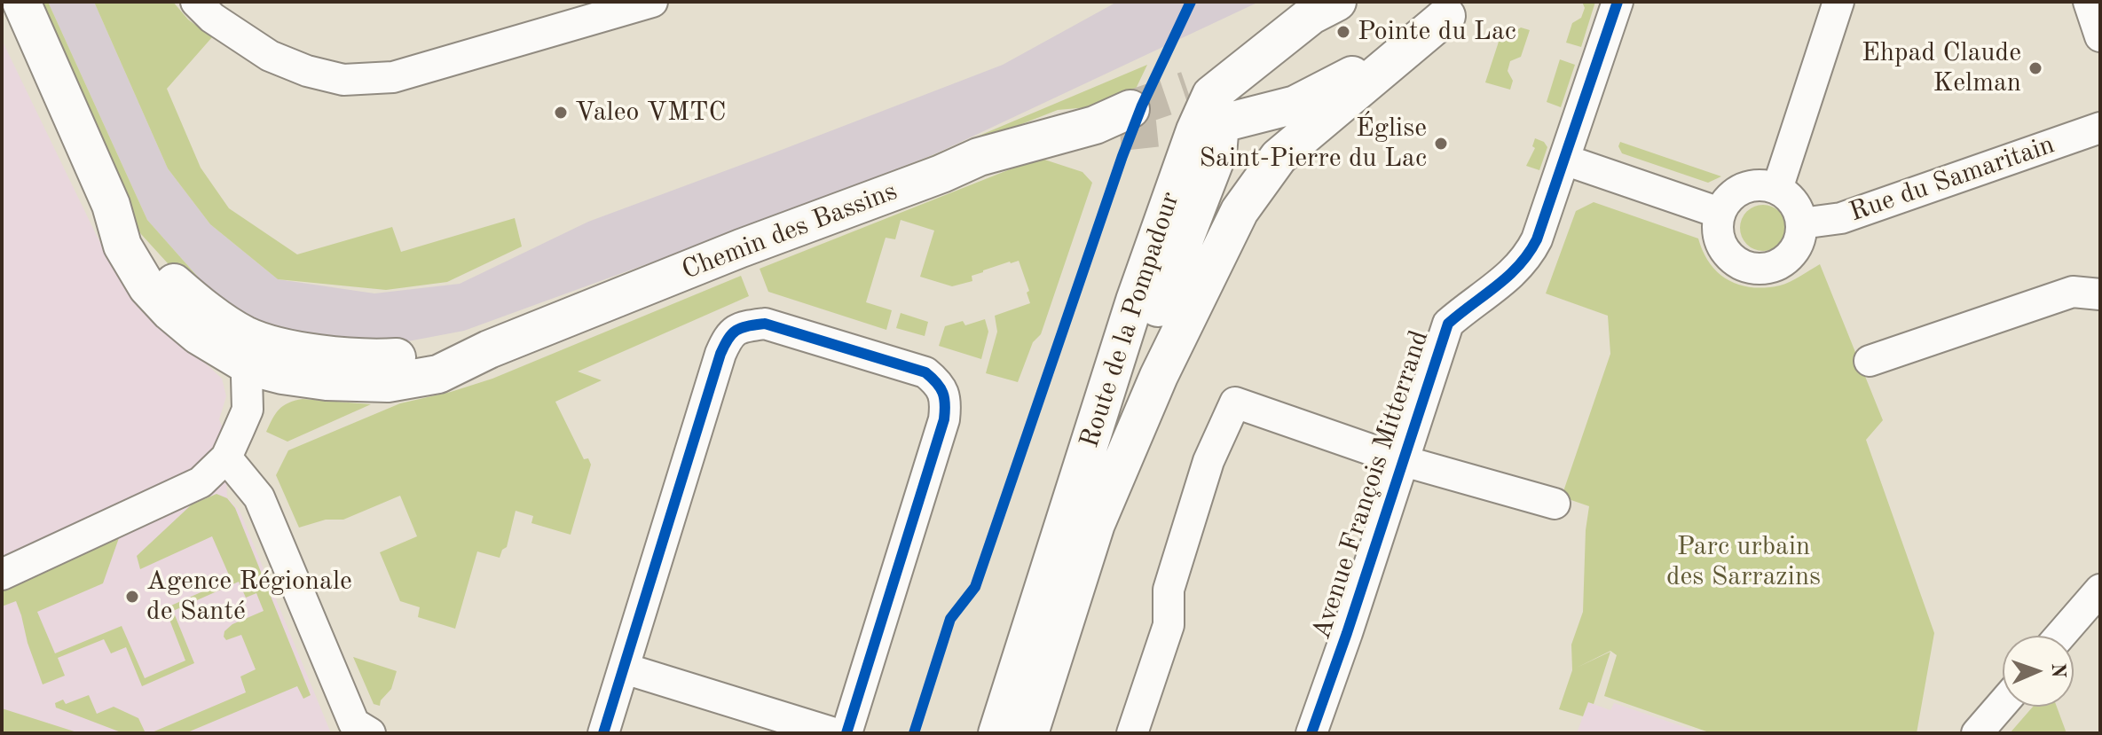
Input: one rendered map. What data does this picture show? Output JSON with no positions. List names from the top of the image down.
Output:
{
  "streets": {
    "main road": ["Chemin des Bassins", "Route de la Pompadour"],
    "street": ["Rue du Samaritain", "Avenue François Mitterrand"]
  },
  "parks": ["Parc urbain des Sarrazins"],
  "places": [
    "Pointe du Lac",
    "Ehpad Claude Kelman",
    "Valeo VMTC",
    "Église Saint-Pierre du Lac",
    "Agence Régionale de Santé"
  ],
  "north": "right"
}
